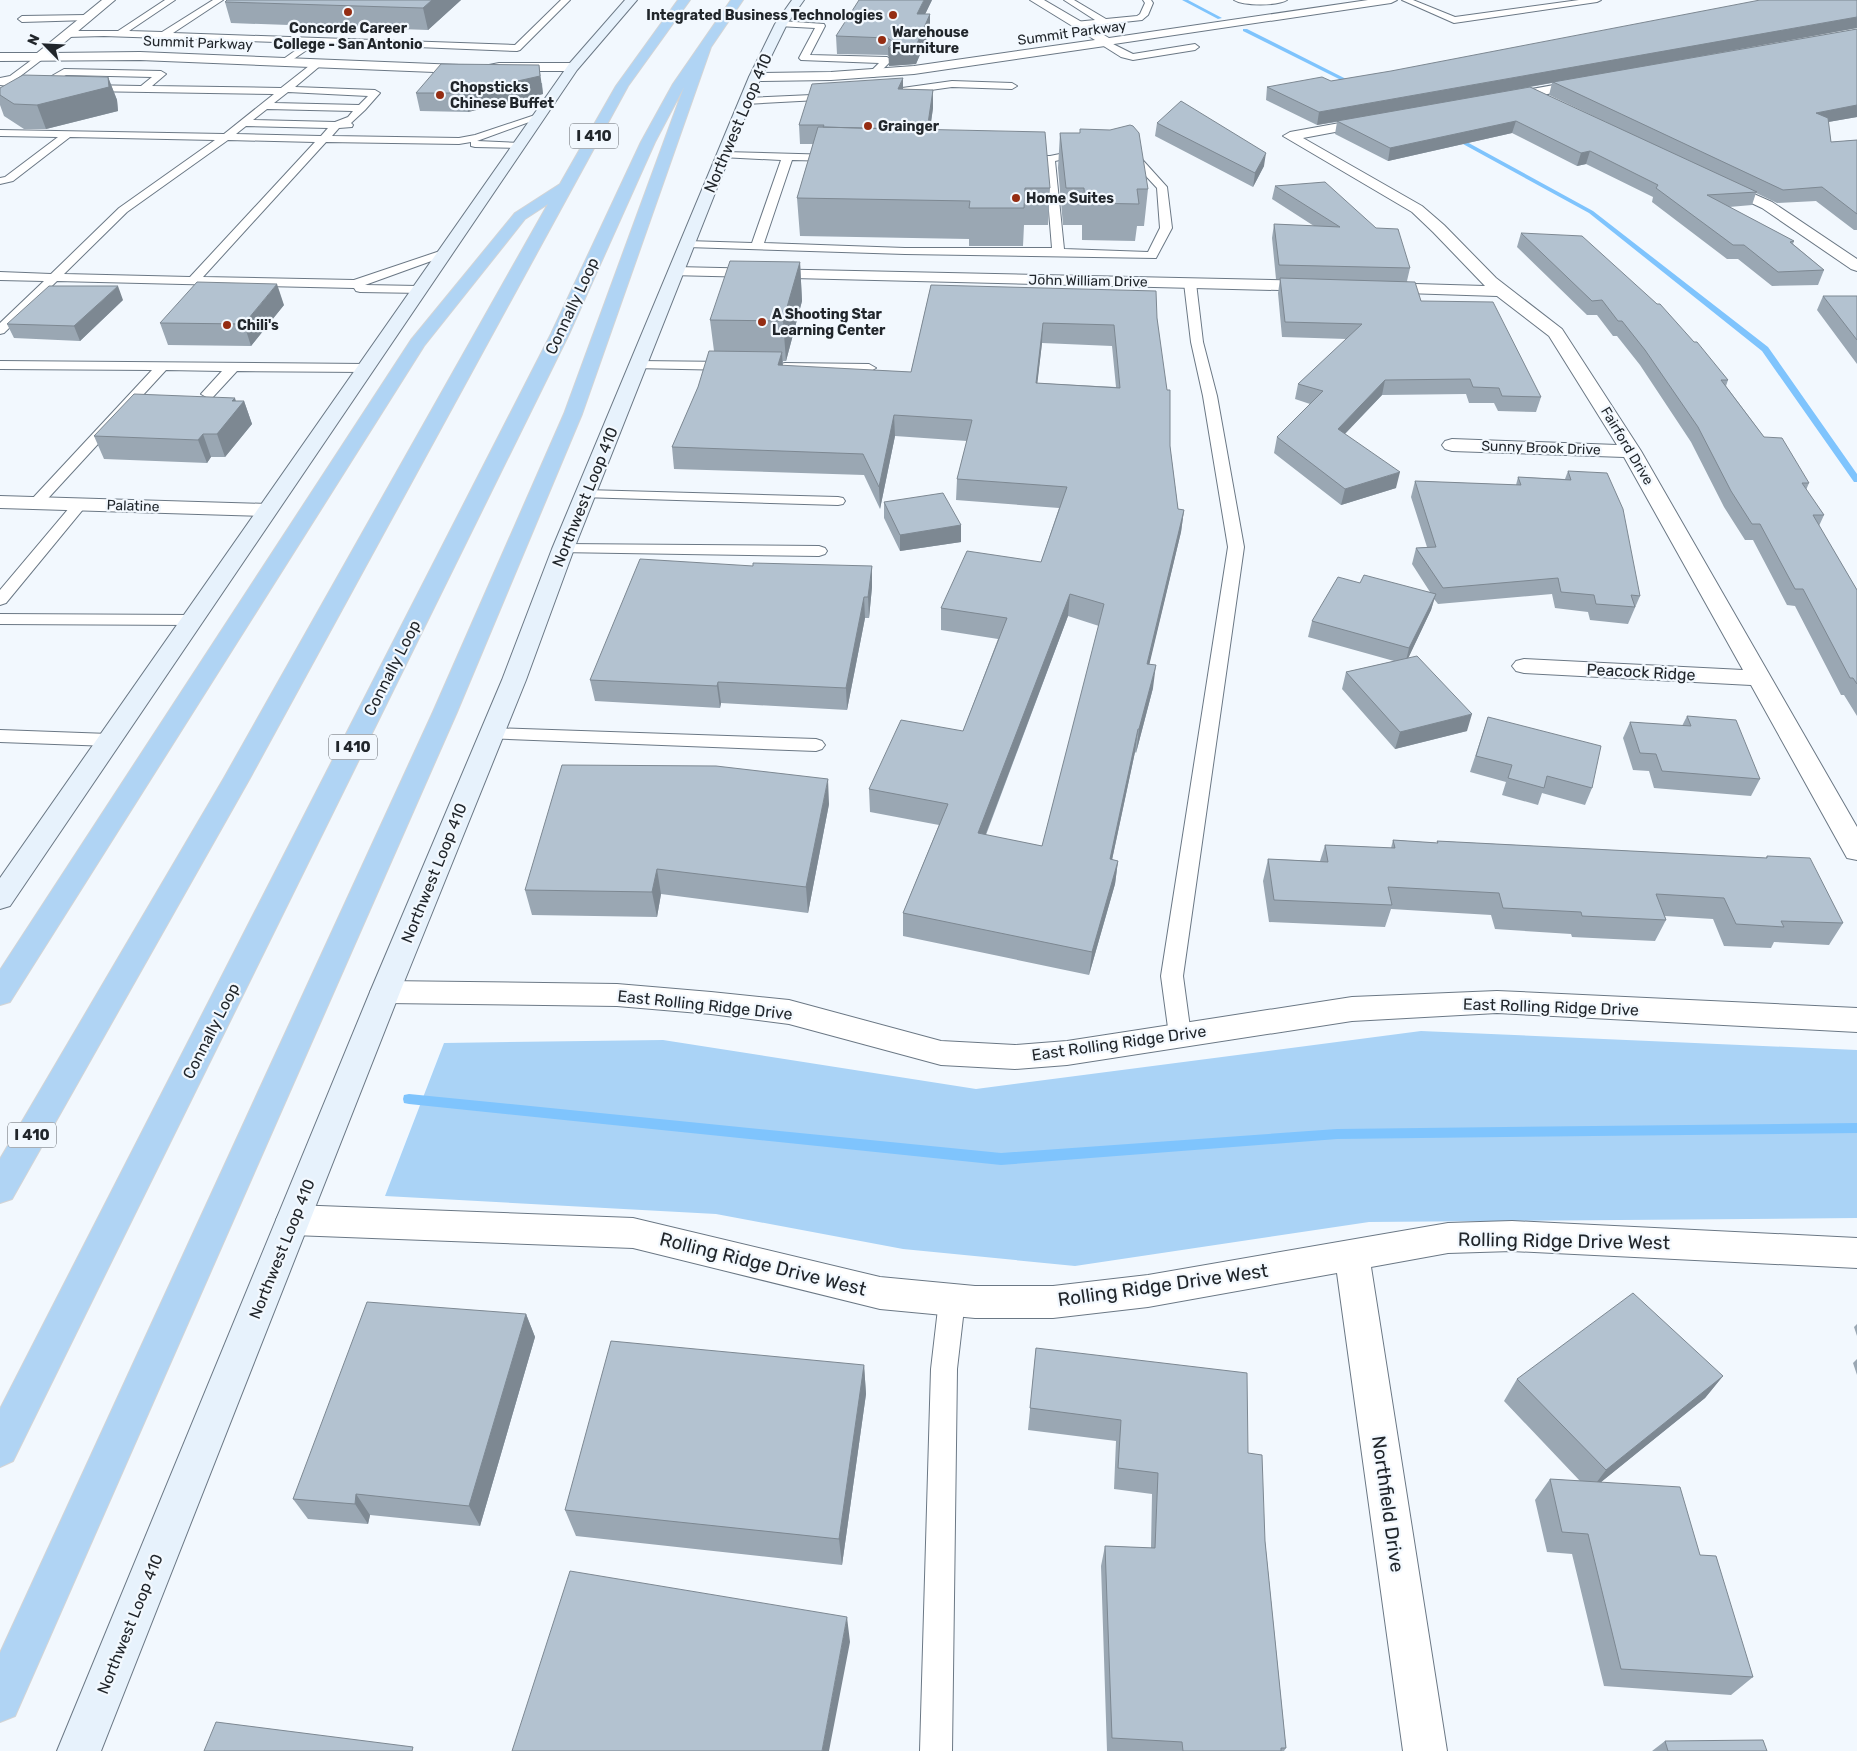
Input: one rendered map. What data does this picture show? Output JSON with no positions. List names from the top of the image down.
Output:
{
  "streets": {
    "highway": ["I 410", "Connally Loop"],
    "main road": ["Northwest Loop 410"],
    "street": [
      "Summit Parkway",
      "John William Drive",
      "Fairford Drive",
      "Sunny Brook Drive",
      "Palatine",
      "Peacock Ridge",
      "East Rolling Ridge Drive",
      "Rolling Ridge Drive West",
      "Northfield Drive"
    ]
  },
  "crossings": [
    ["Summit Parkway", "Northwest Loop 410"],
    ["Northwest Loop 410", "John William Drive"],
    ["Northwest Loop 410", "East Rolling Ridge Drive"],
    ["Northwest Loop 410", "Rolling Ridge Drive West"],
    ["Fairford Drive", "Sunny Brook Drive"],
    ["Fairford Drive", "Peacock Ridge"],
    ["Rolling Ridge Drive West", "Northfield Drive"]
  ],
  "places": [
    "Concorde Career College - San Antonio",
    "Integrated Business Technologies",
    "Warehouse Furniture",
    "Chopsticks Chinese Buffet",
    "Grainger",
    "Home Suites",
    "A Shooting Star Learning Center",
    "Chili's"
  ],
  "north": "top left"
}
